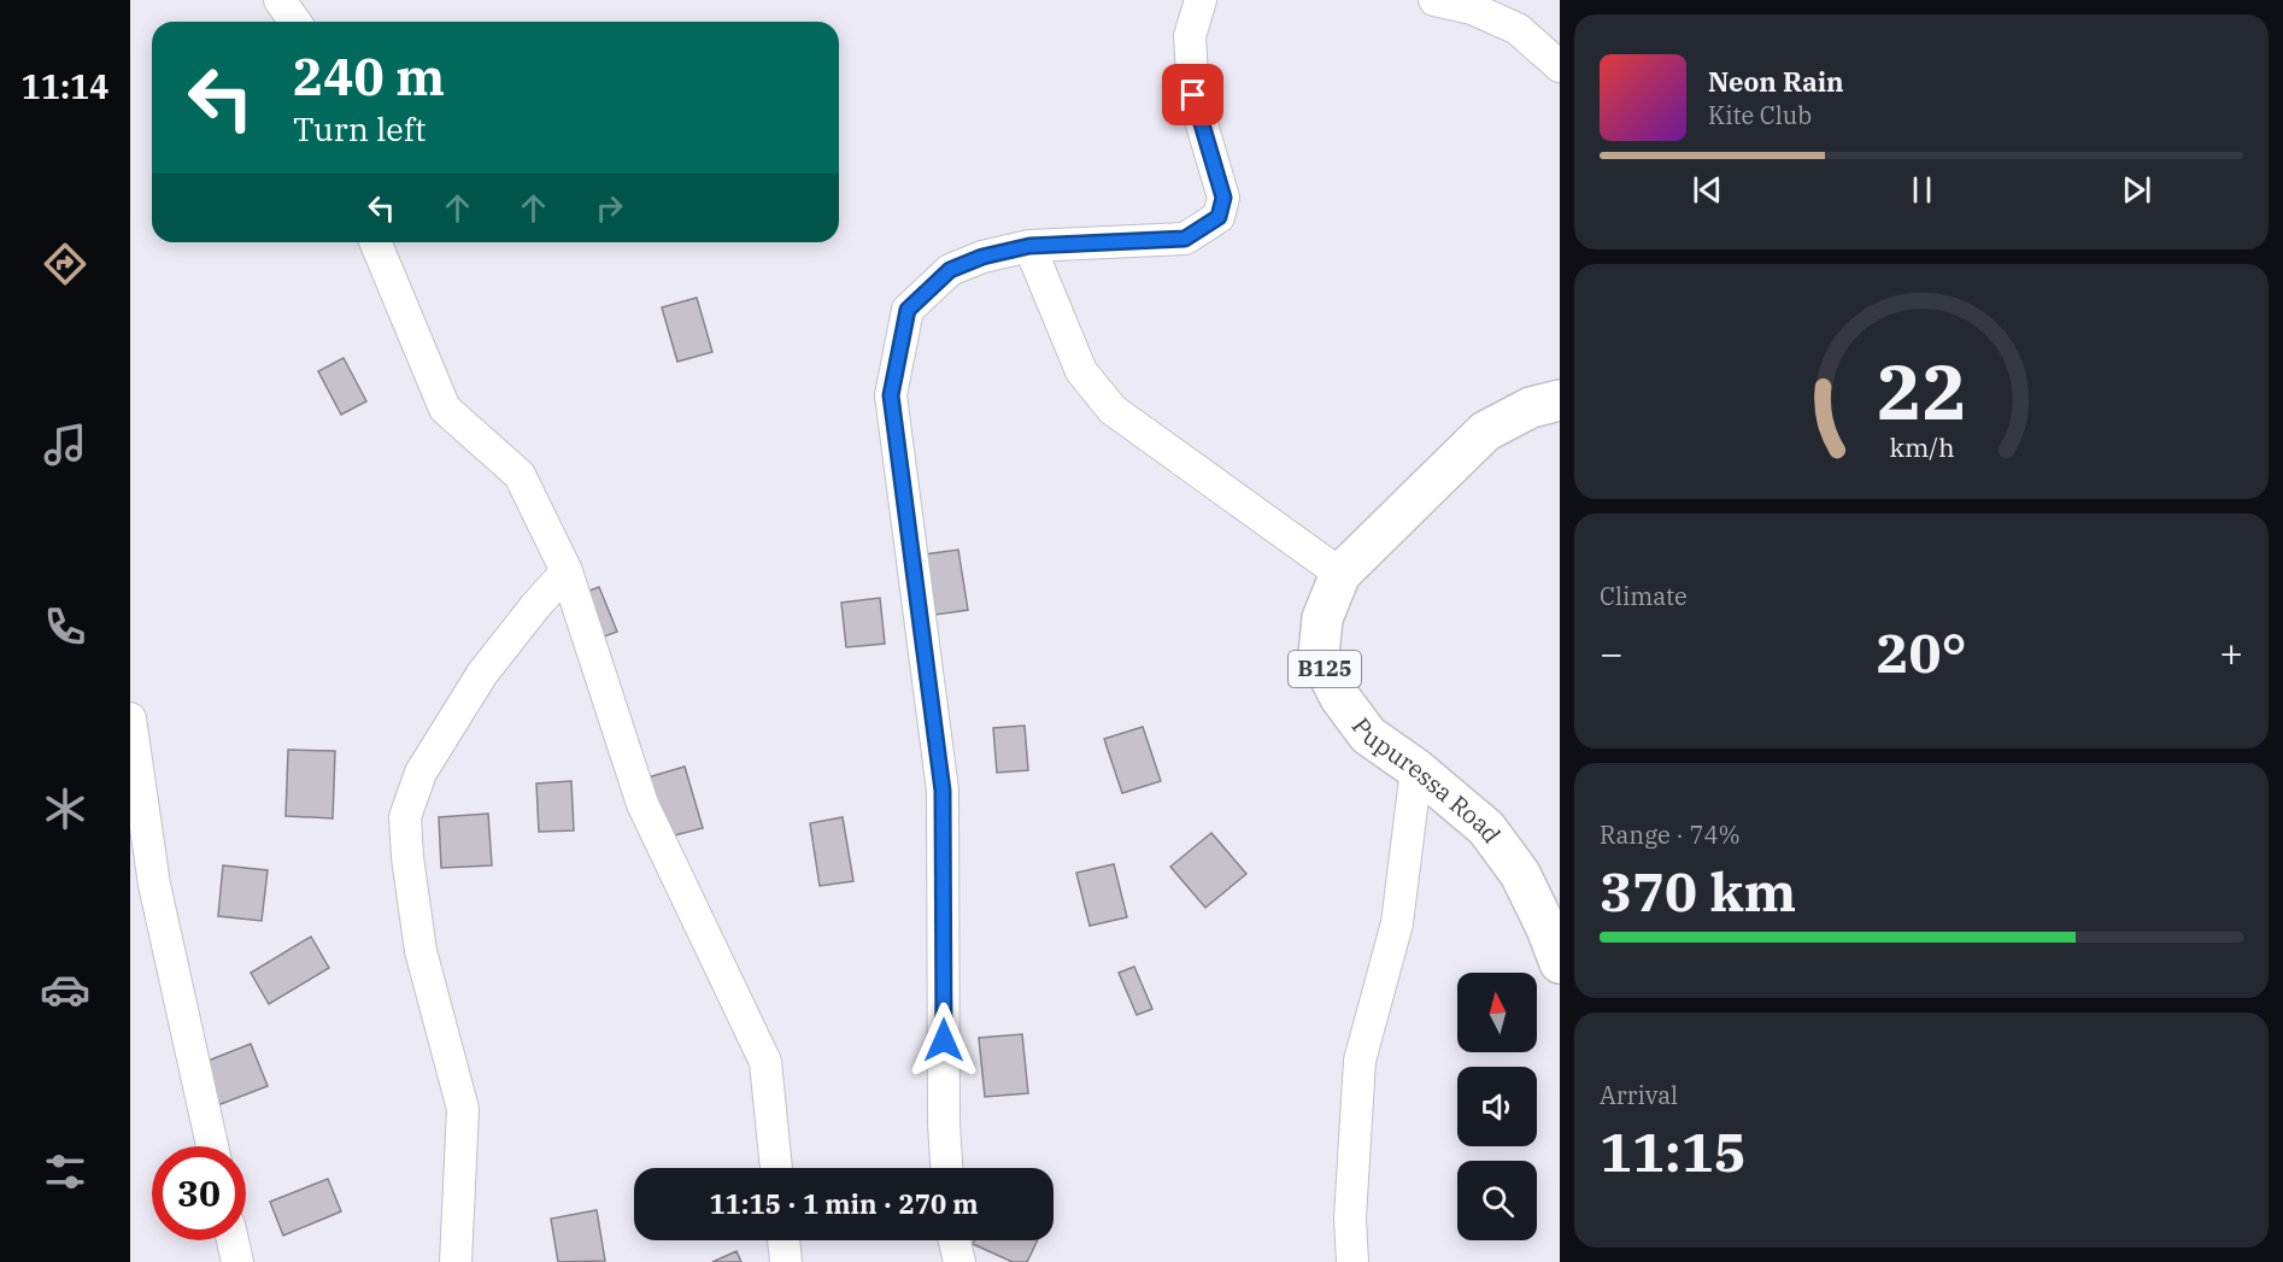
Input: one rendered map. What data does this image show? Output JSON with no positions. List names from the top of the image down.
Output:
{
  "streets": {
    "main road": ["B125", "Pupuressa Road"]
  },
  "north": "top",
  "page": {
    "tabs": "11:14",
    "turn": ["240 m", "Turn left"],
    "song": ["Neon Rain", "Kite Club"],
    "tile": [
      "Climate",
      ["Range · 74%", "370 km"],
      ["Arrival", "11:15"]
    ],
    "heat": ["−", "20°", "+"],
    "limit": "30",
    "trip": "11:15 · 1 min · 270 m",
    "gauge": ["22", "km/h"]
  }
}
